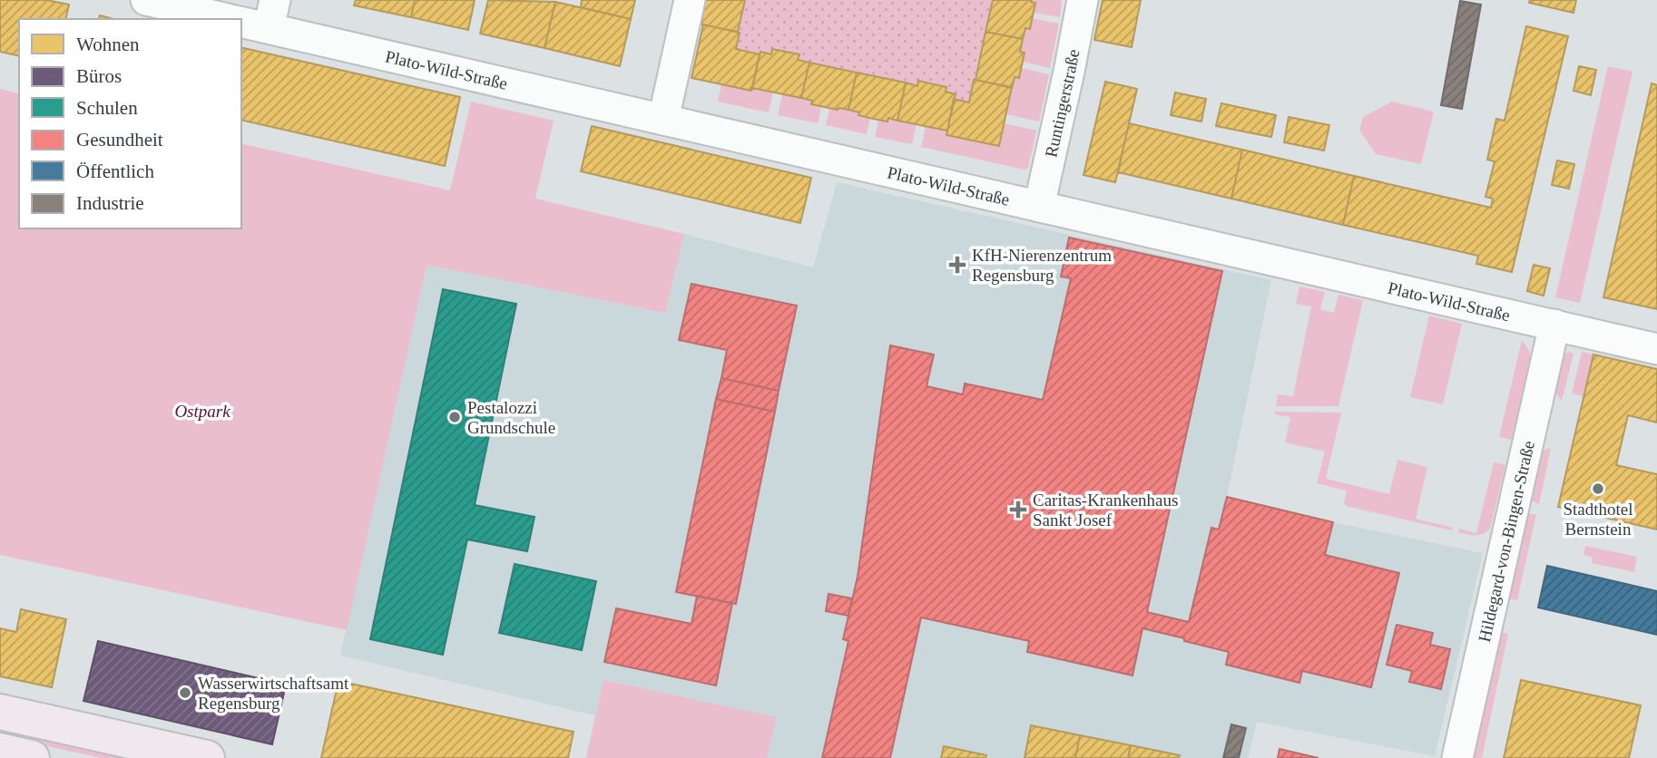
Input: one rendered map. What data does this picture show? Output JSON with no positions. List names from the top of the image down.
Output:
{
  "streets": {
    "street": ["Plato-Wild-Straße", "Runtingerstraße", "Hildegard-von-Bingen-Straße"]
  },
  "crossings": [
    ["Plato-Wild-Straße", "Runtingerstraße"],
    ["Plato-Wild-Straße", "Hildegard-von-Bingen-Straße"]
  ],
  "parks": ["Ostpark"],
  "places": {
    "health": ["KfH-Nierenzentrum Regensburg", "Caritas-Krankenhaus Sankt Josef"],
    "other": ["Pestalozzi Grundschule", "Stadthotel Bernstein", "Wasserwirtschaftsamt Regensburg"]
  },
  "legend": [
    "Wohnen",
    "Büros",
    "Schulen",
    "Gesundheit",
    "Öffentlich",
    "Industrie"
  ]
}
